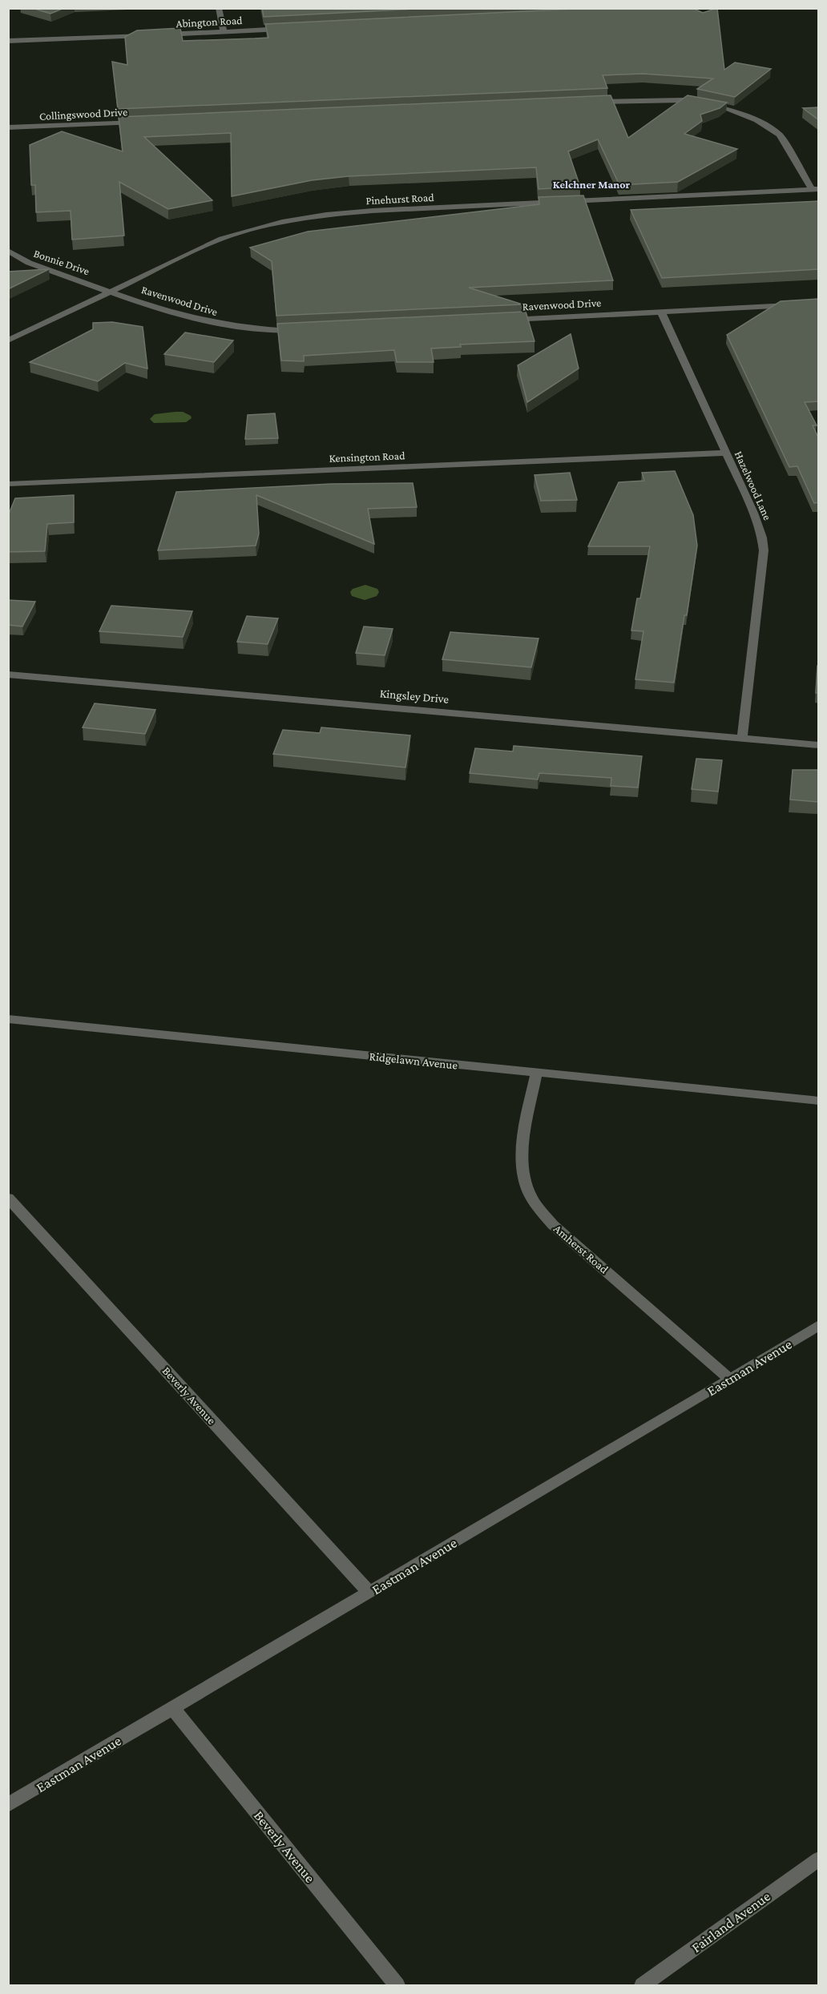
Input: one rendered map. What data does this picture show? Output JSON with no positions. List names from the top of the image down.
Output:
{
  "streets": {
    "street": [
      "Abington Road",
      "Collingswood Drive",
      "Pinehurst Road",
      "Bonnie Drive",
      "Ravenwood Drive",
      "Kensington Road",
      "Hazelwood Lane",
      "Kingsley Drive",
      "Ridgelawn Avenue",
      "Amherst Road",
      "Eastman Avenue",
      "Beverly Avenue",
      "Fairland Avenue"
    ]
  },
  "crossings": [
    ["Pinehurst Road", "Bonnie Drive"],
    ["Pinehurst Road", "Ravenwood Drive"],
    ["Bonnie Drive", "Ravenwood Drive"],
    ["Ravenwood Drive", "Hazelwood Lane"],
    ["Kensington Road", "Hazelwood Lane"],
    ["Hazelwood Lane", "Kingsley Drive"],
    ["Ridgelawn Avenue", "Amherst Road"],
    ["Amherst Road", "Eastman Avenue"],
    ["Eastman Avenue", "Beverly Avenue"]
  ],
  "districts": ["Kelchner Manor"]
}
